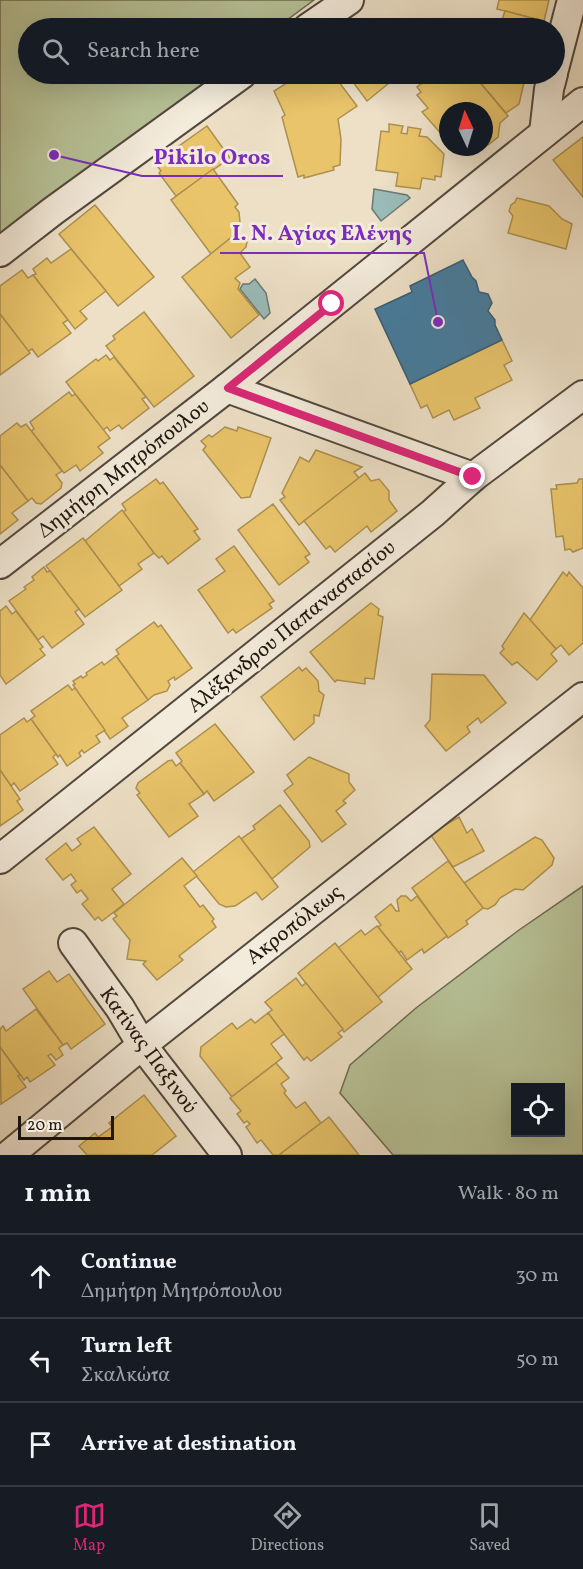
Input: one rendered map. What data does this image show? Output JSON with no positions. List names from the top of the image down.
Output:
{
  "streets": {
    "street": [
      "Δημήτρη Μητρόπουλου",
      "Αλέξανδρου Παπαναστασίου",
      "Ακροπόλεως",
      "Κατίνας Παξινού"
    ]
  },
  "crossings": [
    ["Ακροπόλεως", "Κατίνας Παξινού"]
  ],
  "places": ["Pikilo Oros", "Ι. Ν. Αγίας Ελένης"],
  "scale_bar": "20 m",
  "north": "top",
  "page": {
    "search": "Search here",
    "scale": "20 m",
    "heading": ["1 min", "Walk · 80 m"],
    "list": [
      ["Continue", "Δημήτρη Μητρόπουλου", "30 m"],
      ["Turn left", "Σκαλκώτα", "50 m"],
      "Arrive at destination"
    ],
    "nav": ["Map", "Directions", "Saved"]
  }
}
